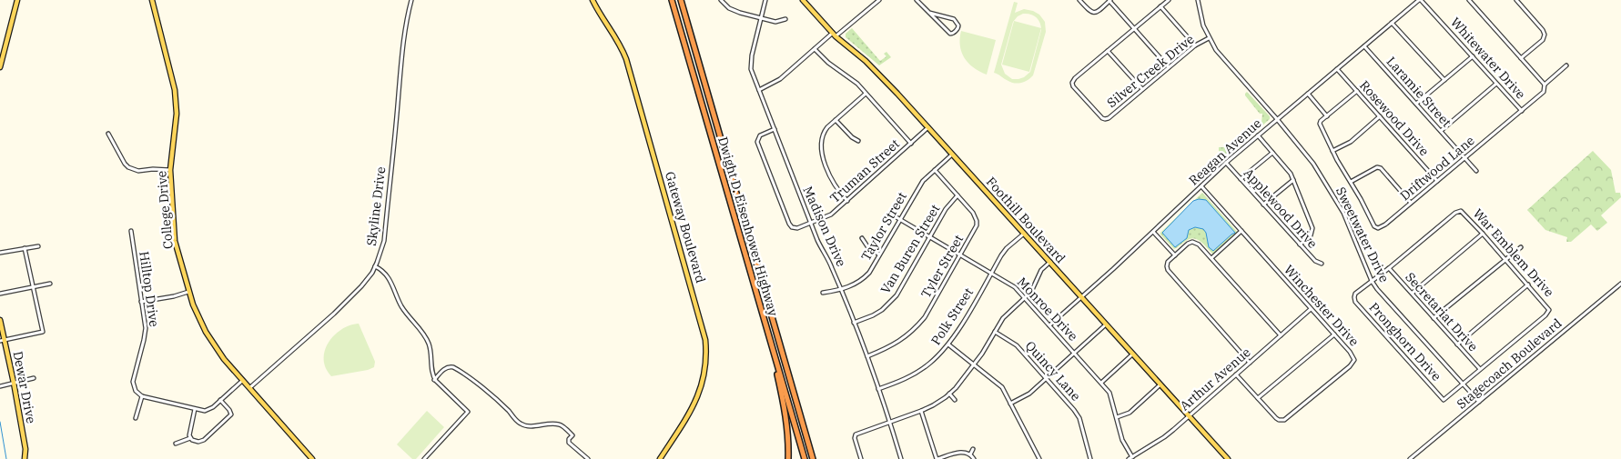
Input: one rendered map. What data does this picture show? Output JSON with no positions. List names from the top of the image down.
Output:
{
  "streets": {
    "highway": ["Dwight D. Eisenhower Highway"],
    "main road": [
      "College Drive",
      "Foothill Boulevard",
      "Gateway Boulevard",
      "Dewar Drive"
    ],
    "street": [
      "Whitewater Drive",
      "Silver Creek Drive",
      "Laramie Street",
      "Rosewood Drive",
      "Reagan Avenue",
      "Driftwood Lane",
      "Truman Street",
      "Skyline Drive",
      "Applewood Drive",
      "Madison Drive",
      "Taylor Street",
      "Sweetwater Drive",
      "Van Buren Street",
      "War Emblem Drive",
      "Tyler Street",
      "Hilltop Drive",
      "Winchester Drive",
      "Monroe Drive",
      "Secretariat Drive",
      "Polk Street",
      "Pronghorn Drive",
      "Stagecoach Boulevard",
      "Quincy Lane",
      "Arthur Avenue"
    ]
  },
  "crossings": [
    ["Whitewater Drive", "Reagan Avenue"],
    ["Whitewater Drive", "Driftwood Lane"],
    ["Silver Creek Drive", "Sweetwater Drive"],
    ["Laramie Street", "Reagan Avenue"],
    ["Laramie Street", "Driftwood Lane"],
    ["Rosewood Drive", "Reagan Avenue"],
    ["Rosewood Drive", "Driftwood Lane"],
    ["Reagan Avenue", "Applewood Drive"],
    ["Reagan Avenue", "Foothill Boulevard"],
    ["Reagan Avenue", "Sweetwater Drive"],
    ["Reagan Avenue", "Winchester Drive"],
    ["Reagan Avenue", "Monroe Drive"],
    ["Truman Street", "Foothill Boulevard"],
    ["Truman Street", "Madison Drive"],
    ["Skyline Drive", "College Drive"],
    ["Foothill Boulevard", "Taylor Street"],
    ["Foothill Boulevard", "Polk Street"],
    ["Foothill Boulevard", "Arthur Avenue"],
    ["Madison Drive", "Taylor Street"],
    ["Madison Drive", "Van Buren Street"],
    ["Madison Drive", "Tyler Street"],
    ["Madison Drive", "Polk Street"],
    ["Taylor Street", "Tyler Street"],
    ["Taylor Street", "Monroe Drive"],
    ["Sweetwater Drive", "Pronghorn Drive"],
    ["Sweetwater Drive", "Stagecoach Boulevard"],
    ["Van Buren Street", "Tyler Street"],
    ["Van Buren Street", "Monroe Drive"],
    ["War Emblem Drive", "Secretariat Drive"],
    ["Tyler Street", "Monroe Drive"],
    ["Winchester Drive", "Arthur Avenue"],
    ["Monroe Drive", "Polk Street"],
    ["Monroe Drive", "Arthur Avenue"]
  ]
}
